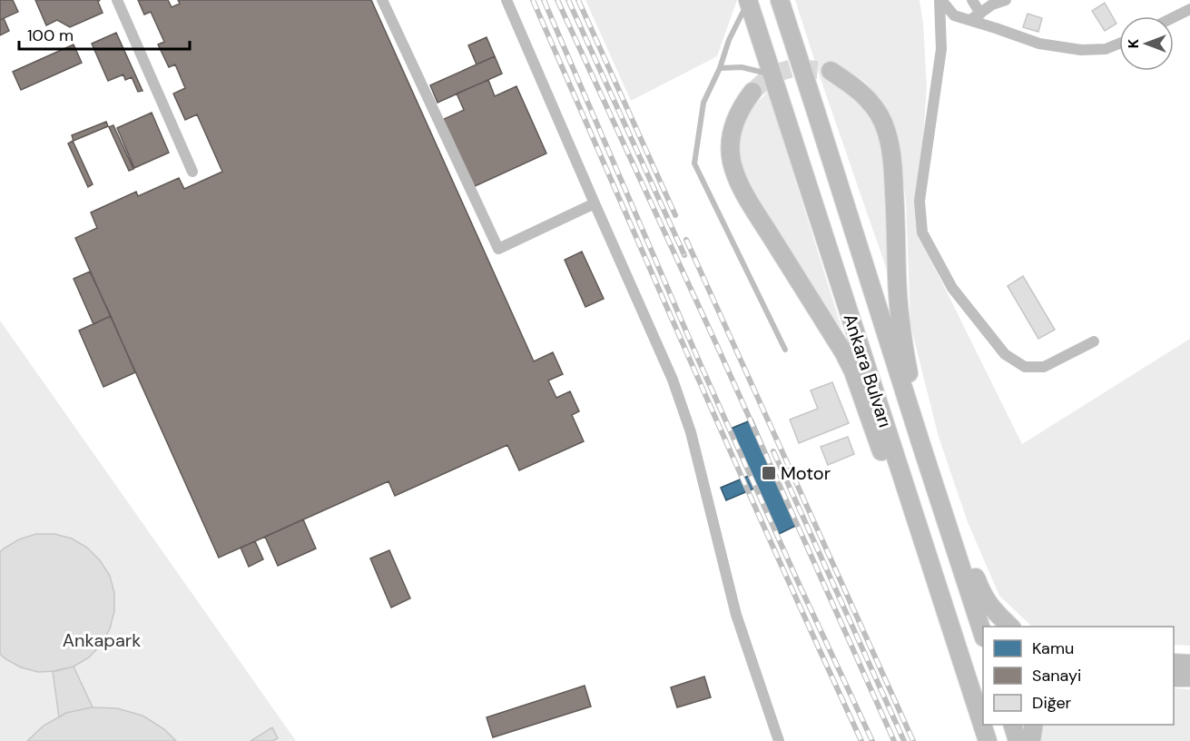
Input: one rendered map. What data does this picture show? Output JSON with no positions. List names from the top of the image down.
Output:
{
  "streets": {
    "main road": ["Ankara Bulvarı"]
  },
  "parks": ["Ankapark"],
  "places": {
    "transit": ["Motor"]
  },
  "legend": ["Kamu", "Sanayi", "Diğer"],
  "scale_bar": "100 m",
  "north": "left"
}
